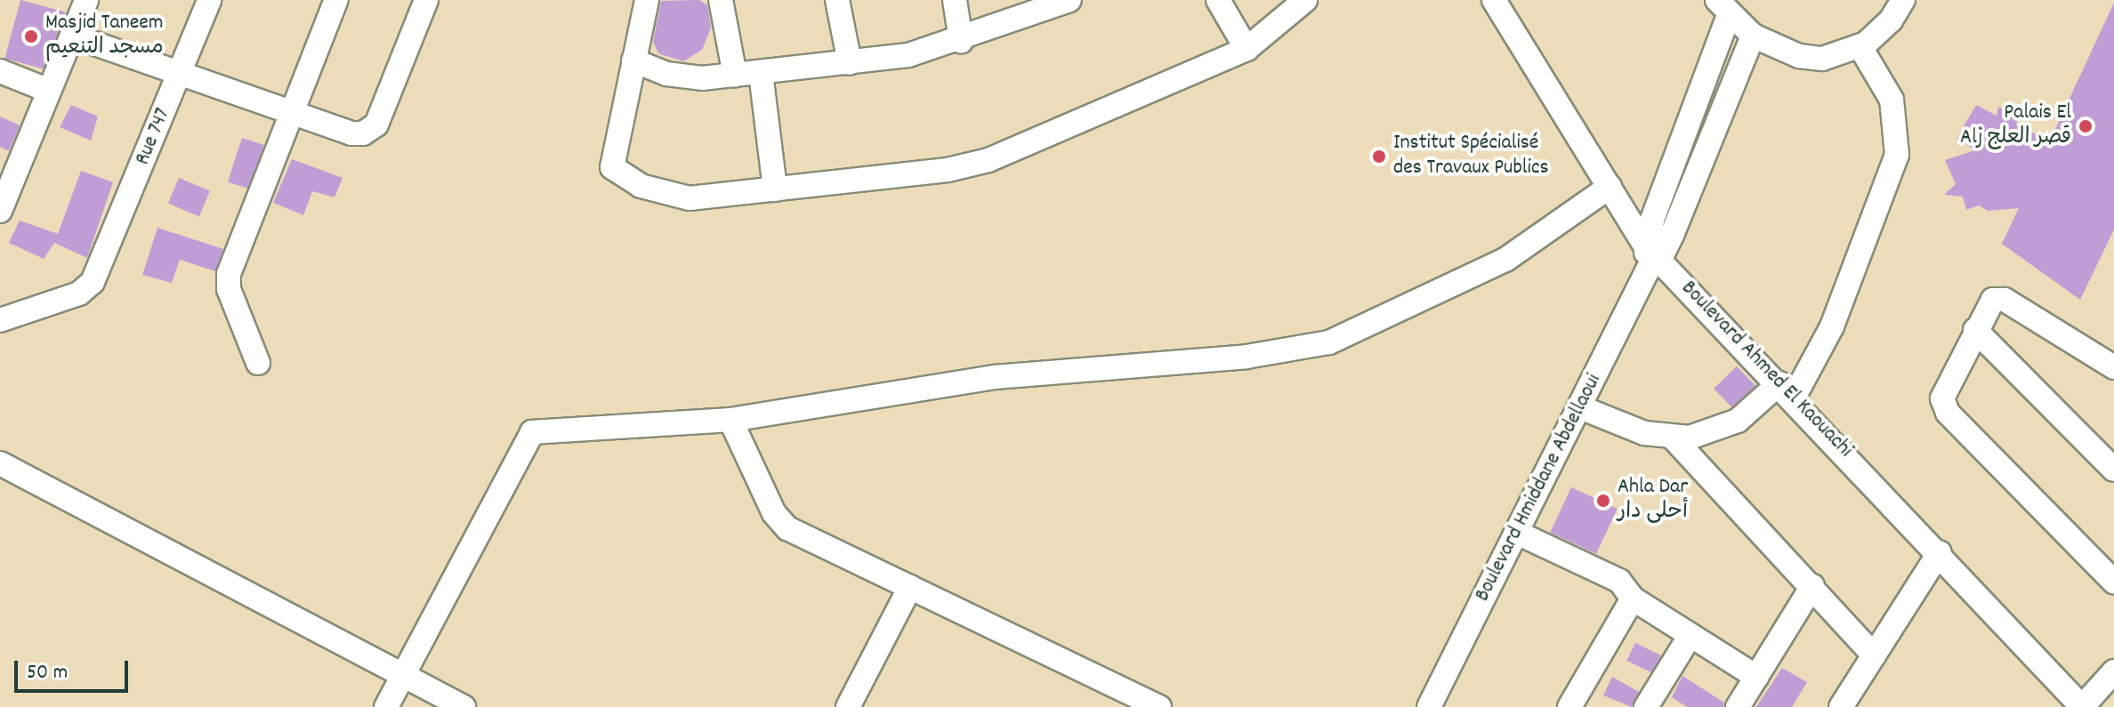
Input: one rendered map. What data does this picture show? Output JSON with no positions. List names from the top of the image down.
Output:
{
  "streets": {
    "street": ["Rue 747", "Boulevard Ahmed El Kaouachi", "Boulevard Hmiddane Abdellaoui"]
  },
  "crossings": [
    ["Boulevard Ahmed El Kaouachi", "Boulevard Hmiddane Abdellaoui"]
  ],
  "places": [
    "Masjid Taneem مسجد التنعيم",
    "Palais El Alj قصر العلج",
    "Institut Spécialisé des Travaux Publics",
    "Ahla Dar أحلى دار"
  ],
  "scale_bar": "50 m"
}
